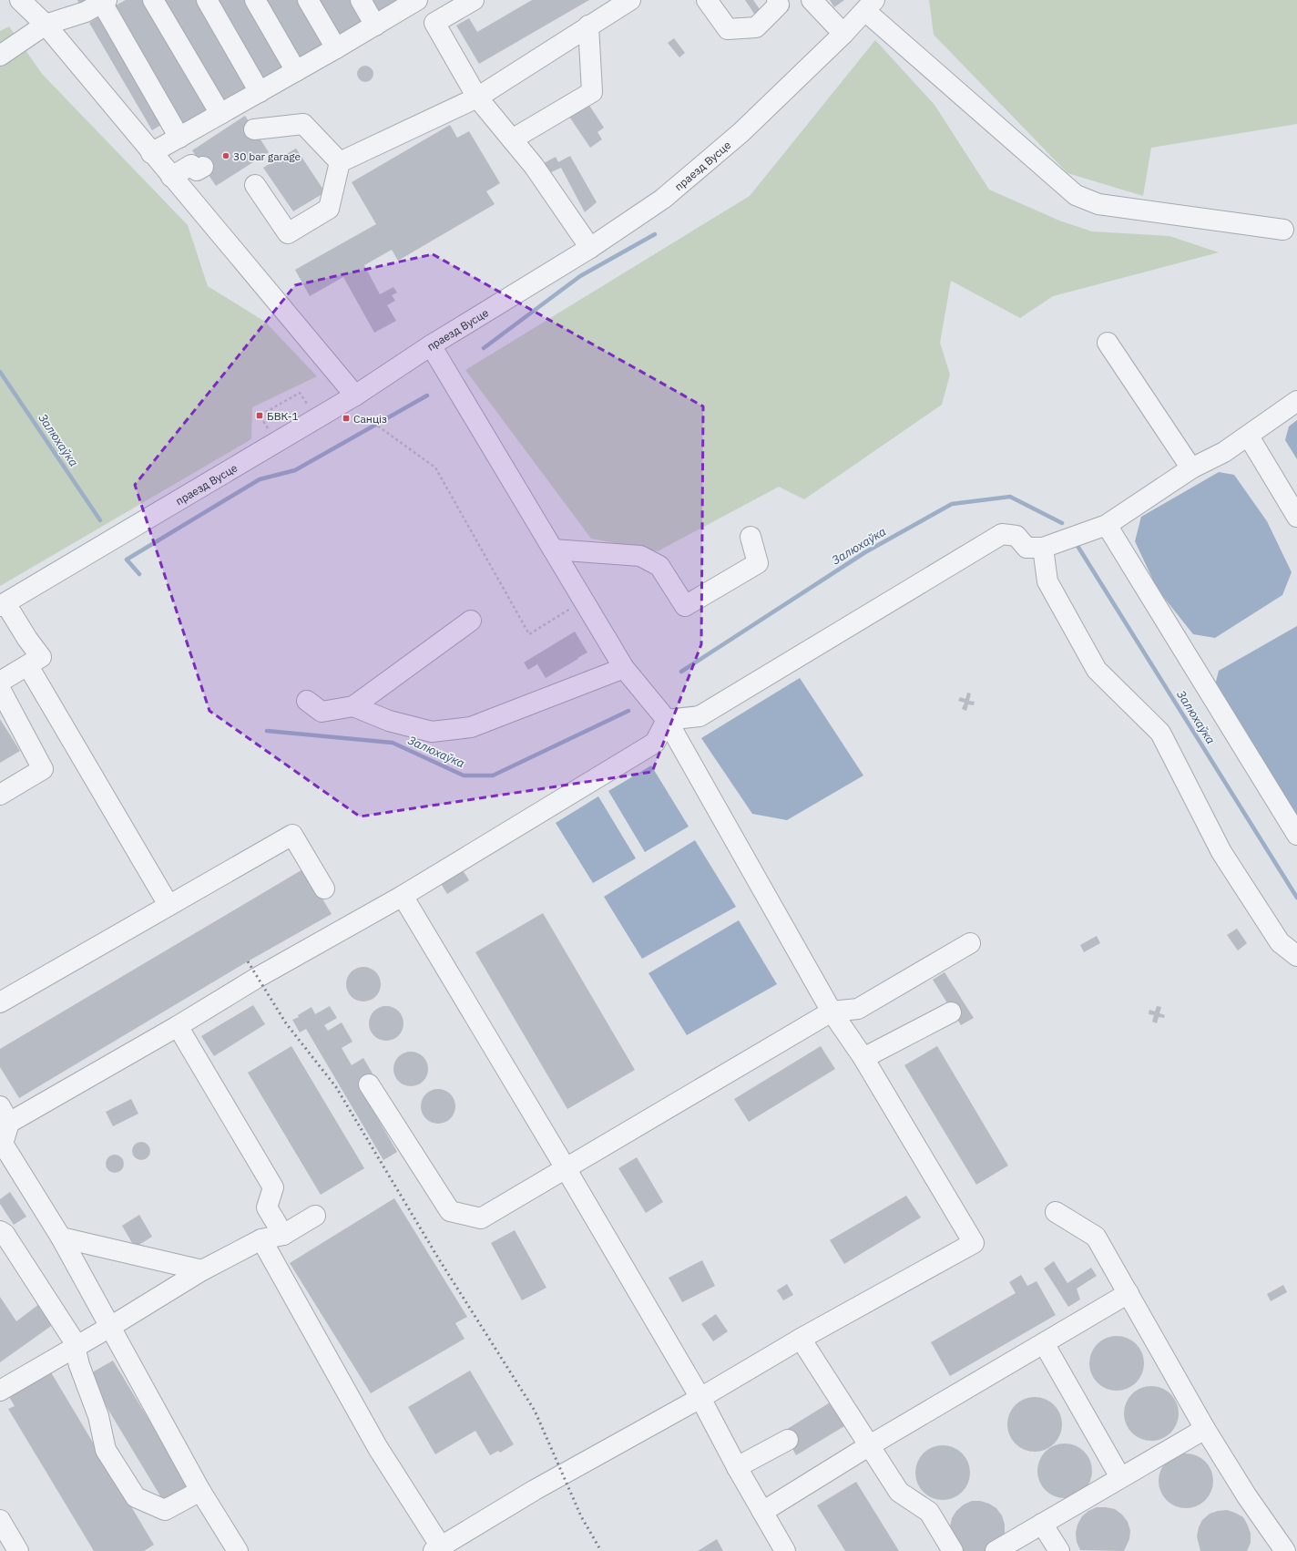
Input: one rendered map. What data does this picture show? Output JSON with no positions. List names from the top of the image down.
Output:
{
  "streets": {
    "street": ["праезд Вусце"]
  },
  "water": ["Залюхаўка"],
  "places": {
    "other": ["30 bar garage"],
    "transit": ["БВК-1", "Санціз"]
  }
}
